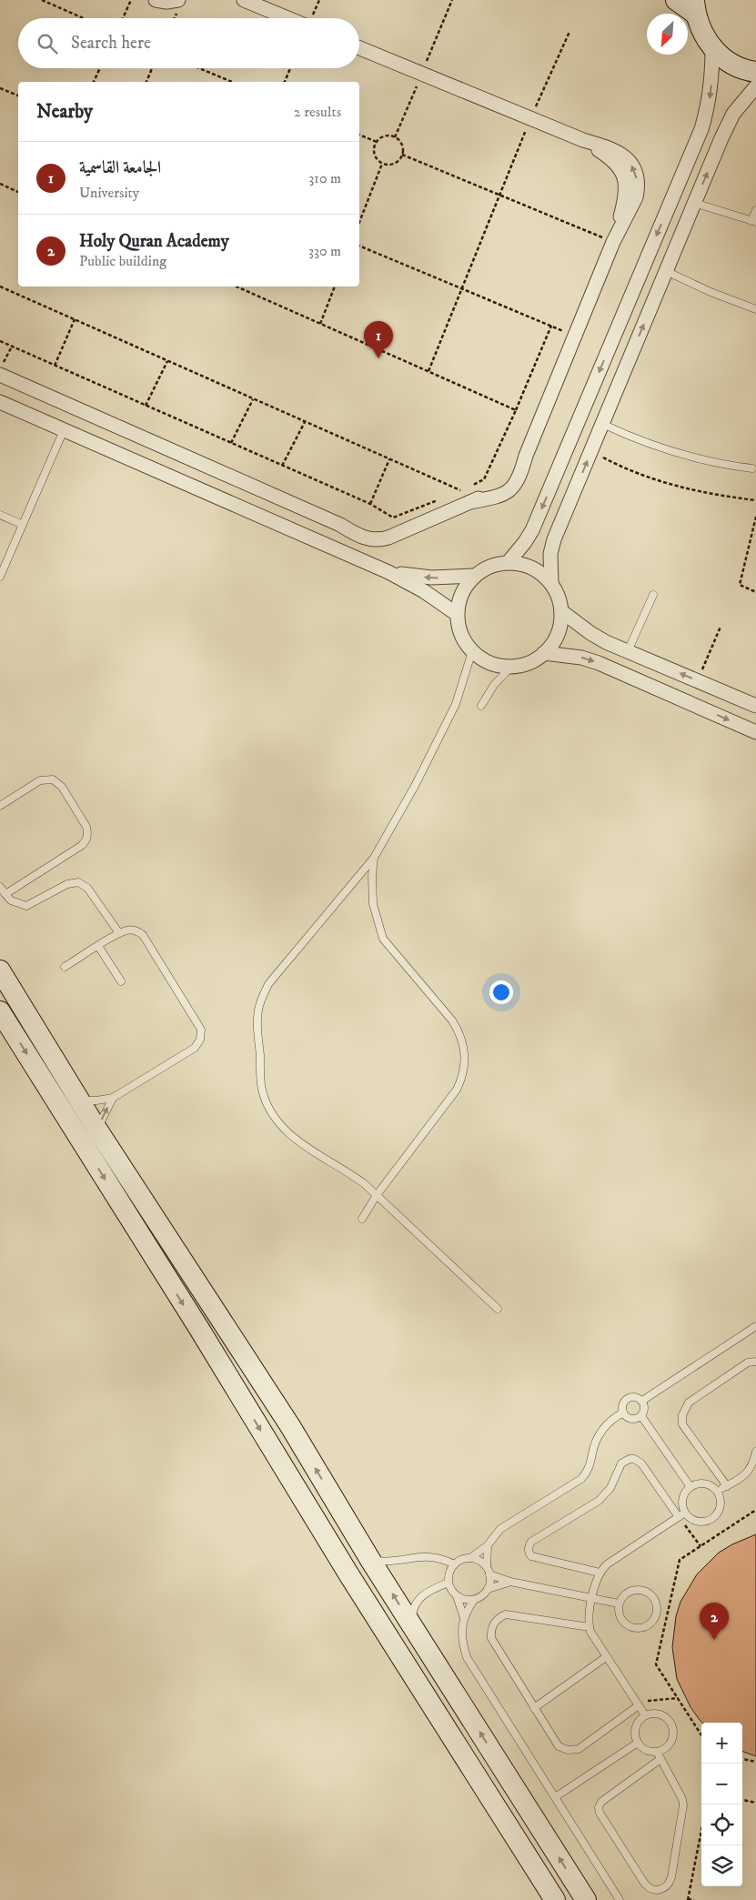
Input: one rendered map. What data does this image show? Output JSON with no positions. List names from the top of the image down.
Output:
{
  "north": "bottom left",
  "page": {
    "search": "Search here",
    "heading": ["Nearby", "2 results"],
    "list": [
      {
        "mark": "1",
        "name": "الجامعة القاسمية",
        "note": "University",
        "value": "310 m"
      },
      {
        "mark": "2",
        "name": "Holy Quran Academy",
        "note": "Public building",
        "value": "330 m"
      }
    ],
    "pins": ["1", "2"],
    "map_buttons": ["+", "−"]
  }
}
